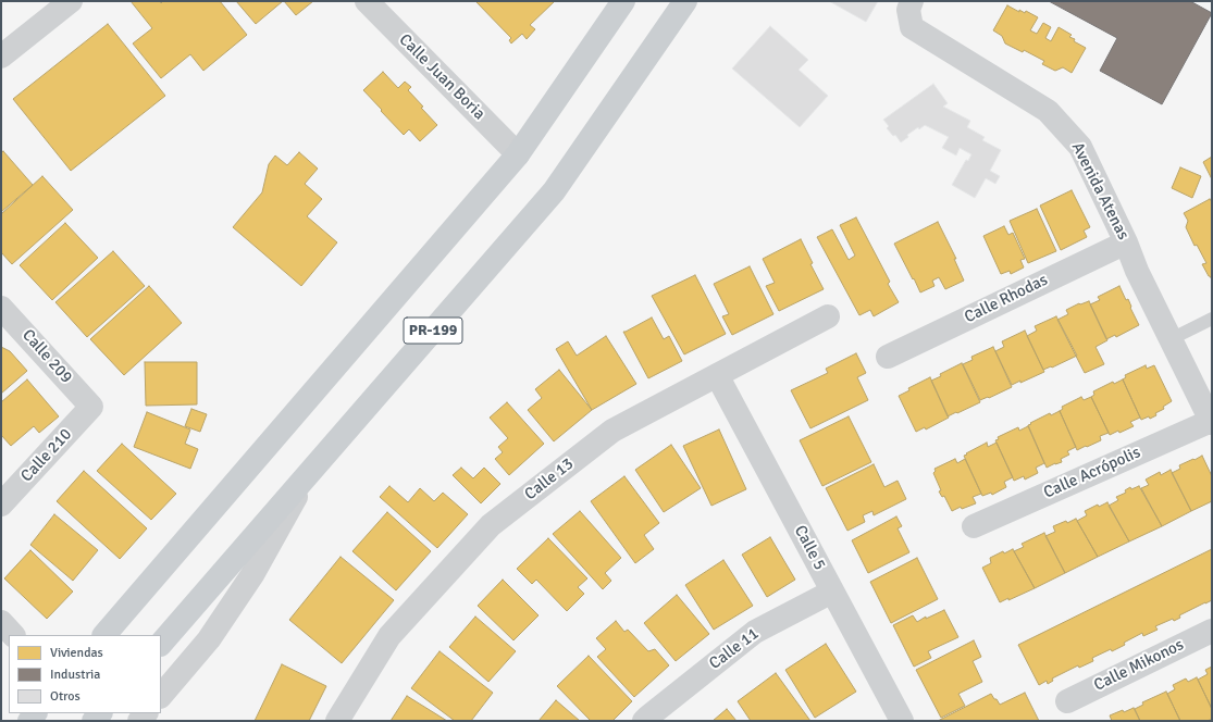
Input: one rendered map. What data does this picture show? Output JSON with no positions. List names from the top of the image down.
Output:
{
  "streets": {
    "main road": ["PR-199"],
    "street": [
      "Calle Juan Boria",
      "Avenida Atenas",
      "Calle Rhodas",
      "Calle 209",
      "Calle 210",
      "Calle Acrópolis",
      "Calle 13",
      "Calle 5",
      "Calle 11",
      "Calle Mikonos"
    ]
  },
  "crossings": [
    ["Calle Juan Boria", "PR-199"],
    ["Avenida Atenas", "Calle Rhodas"],
    ["Avenida Atenas", "Calle Acrópolis"],
    ["Calle 209", "Calle 210"],
    ["Calle 13", "Calle 5"],
    ["Calle 5", "Calle 11"]
  ],
  "legend": ["Viviendas", "Industria", "Otros"]
}
